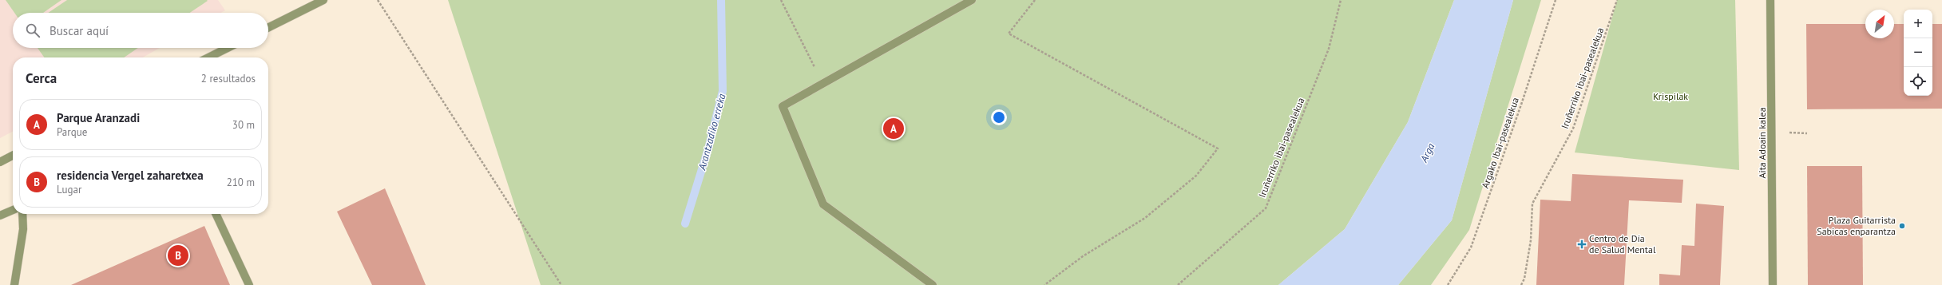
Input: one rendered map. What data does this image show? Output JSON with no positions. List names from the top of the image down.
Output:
{
  "streets": {
    "street": ["Aita Adoain kalea"],
    "path": ["Iruñerriko ibai-pasealekua", "Argako Ibai-pasealekua"]
  },
  "water": ["Arantzadiko erreka", "Arga"],
  "parks": ["Krispilak"],
  "places": {
    "other": ["Plaza Guitarrista Sabicas enparantza"],
    "health": ["Centro de Día de Salud Mental"]
  },
  "north": "top right",
  "page": {
    "map_buttons": ["+", "−"],
    "search": "Buscar aquí",
    "heading": ["Cerca", "2 resultados"],
    "list": [
      {
        "mark": "A",
        "name": "Parque Aranzadi",
        "note": "Parque",
        "value": "30 m"
      },
      {
        "mark": "B",
        "name": "residencia Vergel zaharetxea",
        "note": "Lugar",
        "value": "210 m"
      }
    ],
    "pins": ["A", "B"]
  }
}
